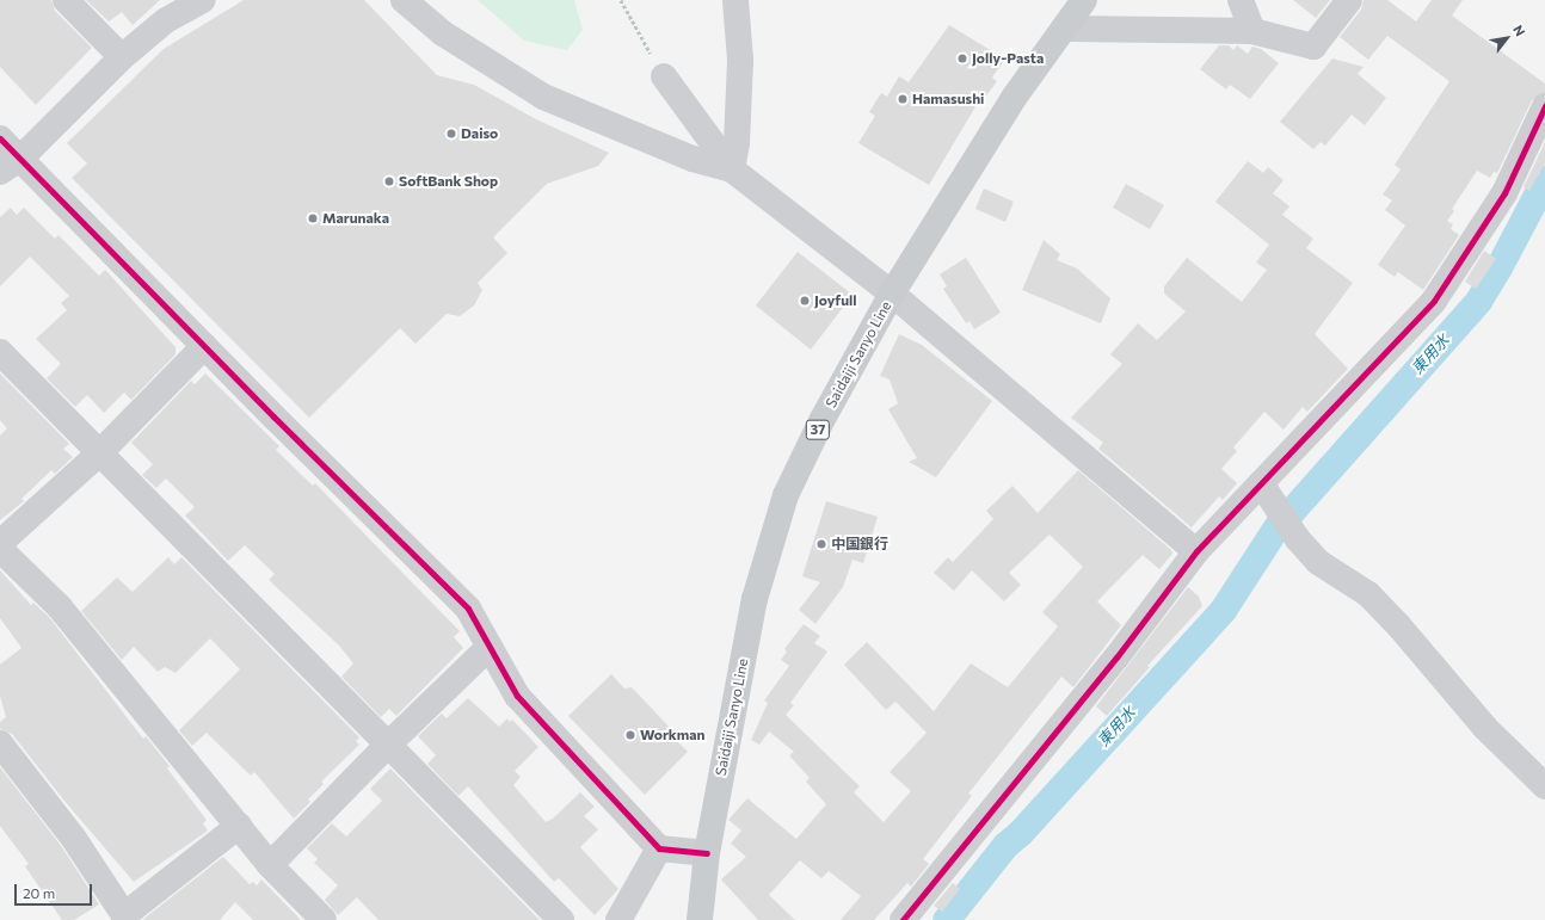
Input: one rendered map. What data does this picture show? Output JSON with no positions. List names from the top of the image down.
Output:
{
  "streets": {
    "main road": ["Saidaiji Sanyo Line", "37"]
  },
  "water": ["東用水"],
  "places": [
    "Jolly-Pasta",
    "Hamasushi",
    "Daiso",
    "SoftBank Shop",
    "Marunaka",
    "Joyfull",
    "中国銀行",
    "Workman"
  ],
  "scale_bar": "20 m",
  "north": "top right"
}
